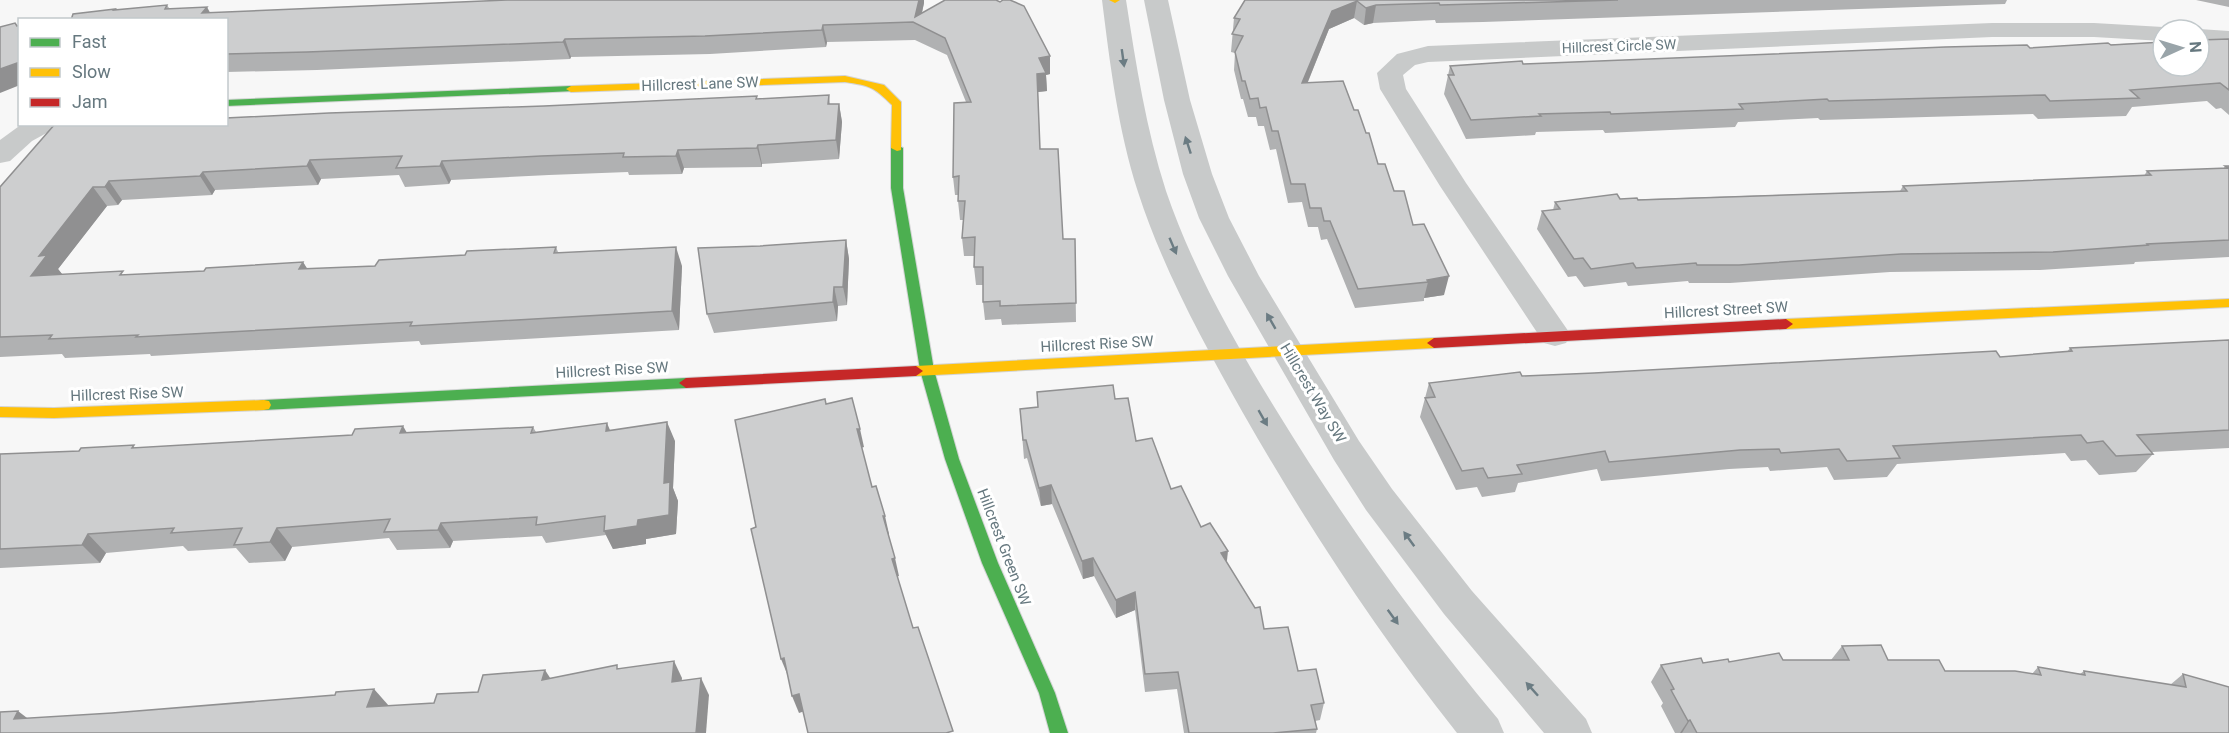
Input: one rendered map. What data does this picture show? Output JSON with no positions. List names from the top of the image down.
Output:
{
  "streets": {
    "street": [
      "Hillcrest Circle SW",
      "Hillcrest Lane SW",
      "Hillcrest Street SW",
      "Hillcrest Rise SW",
      "Hillcrest Way SW",
      "Hillcrest Green SW"
    ]
  },
  "crossings": [
    ["Hillcrest Circle SW", "Hillcrest Street SW"],
    ["Hillcrest Lane SW", "Hillcrest Rise SW"],
    ["Hillcrest Lane SW", "Hillcrest Green SW"],
    ["Hillcrest Street SW", "Hillcrest Rise SW"],
    ["Hillcrest Street SW", "Hillcrest Way SW"],
    ["Hillcrest Rise SW", "Hillcrest Green SW"]
  ],
  "legend": ["Fast", "Slow", "Jam"],
  "north": "right"
}
